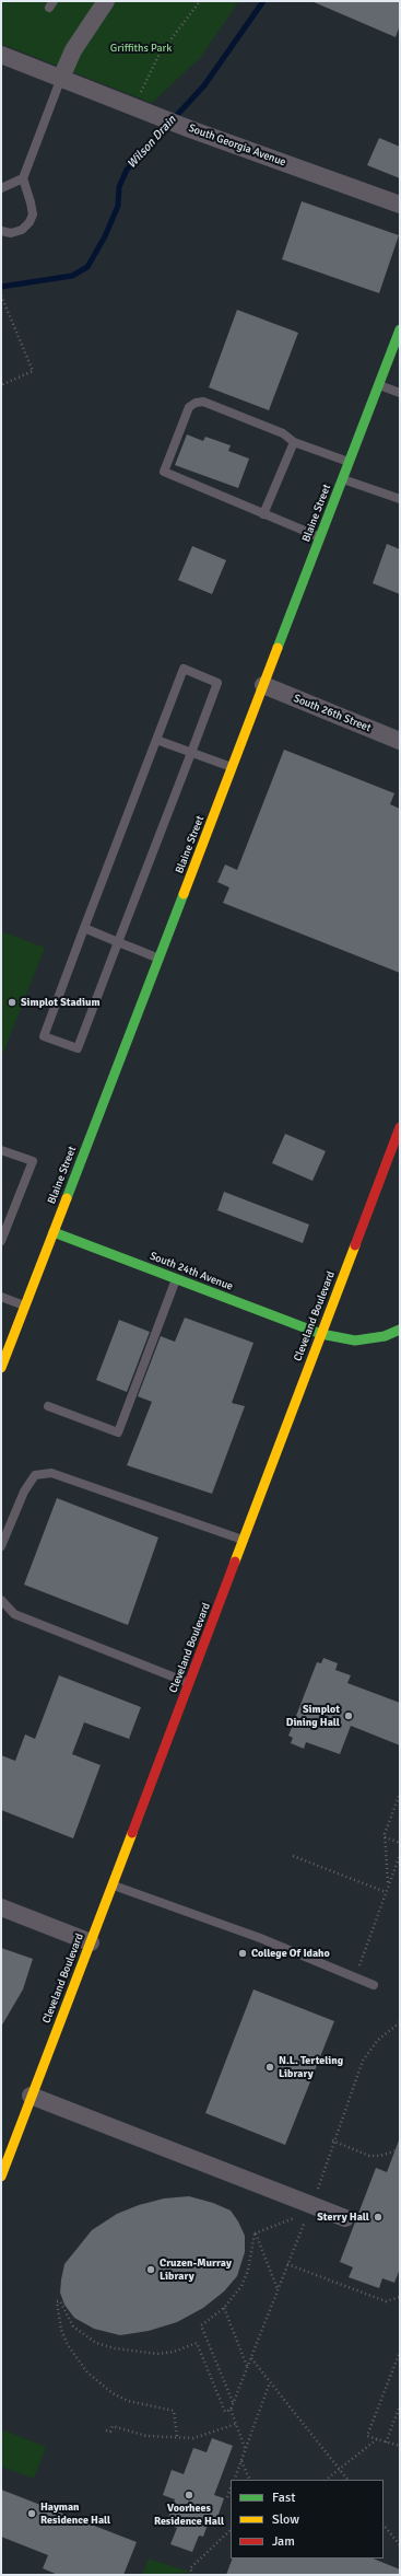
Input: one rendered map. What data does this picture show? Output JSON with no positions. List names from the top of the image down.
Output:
{
  "streets": {
    "main road": ["Blaine Street", "South 24th Avenue", "Cleveland Boulevard"],
    "street": ["South Georgia Avenue", "South 26th Street"]
  },
  "crossings": [
    ["Blaine Street", "South 26th Street"],
    ["Blaine Street", "South 24th Avenue"],
    ["South 24th Avenue", "Cleveland Boulevard"]
  ],
  "water": ["Wilson Drain"],
  "parks": ["Griffiths Park"],
  "places": [
    "Simplot Stadium",
    "Simplot Dining Hall",
    "College Of Idaho",
    "N.L. Terteling Library",
    "Sterry Hall",
    "Cruzen-Murray Library",
    "Voorhees Residence Hall",
    "Hayman Residence Hall"
  ],
  "legend": ["Fast", "Slow", "Jam"]
}
